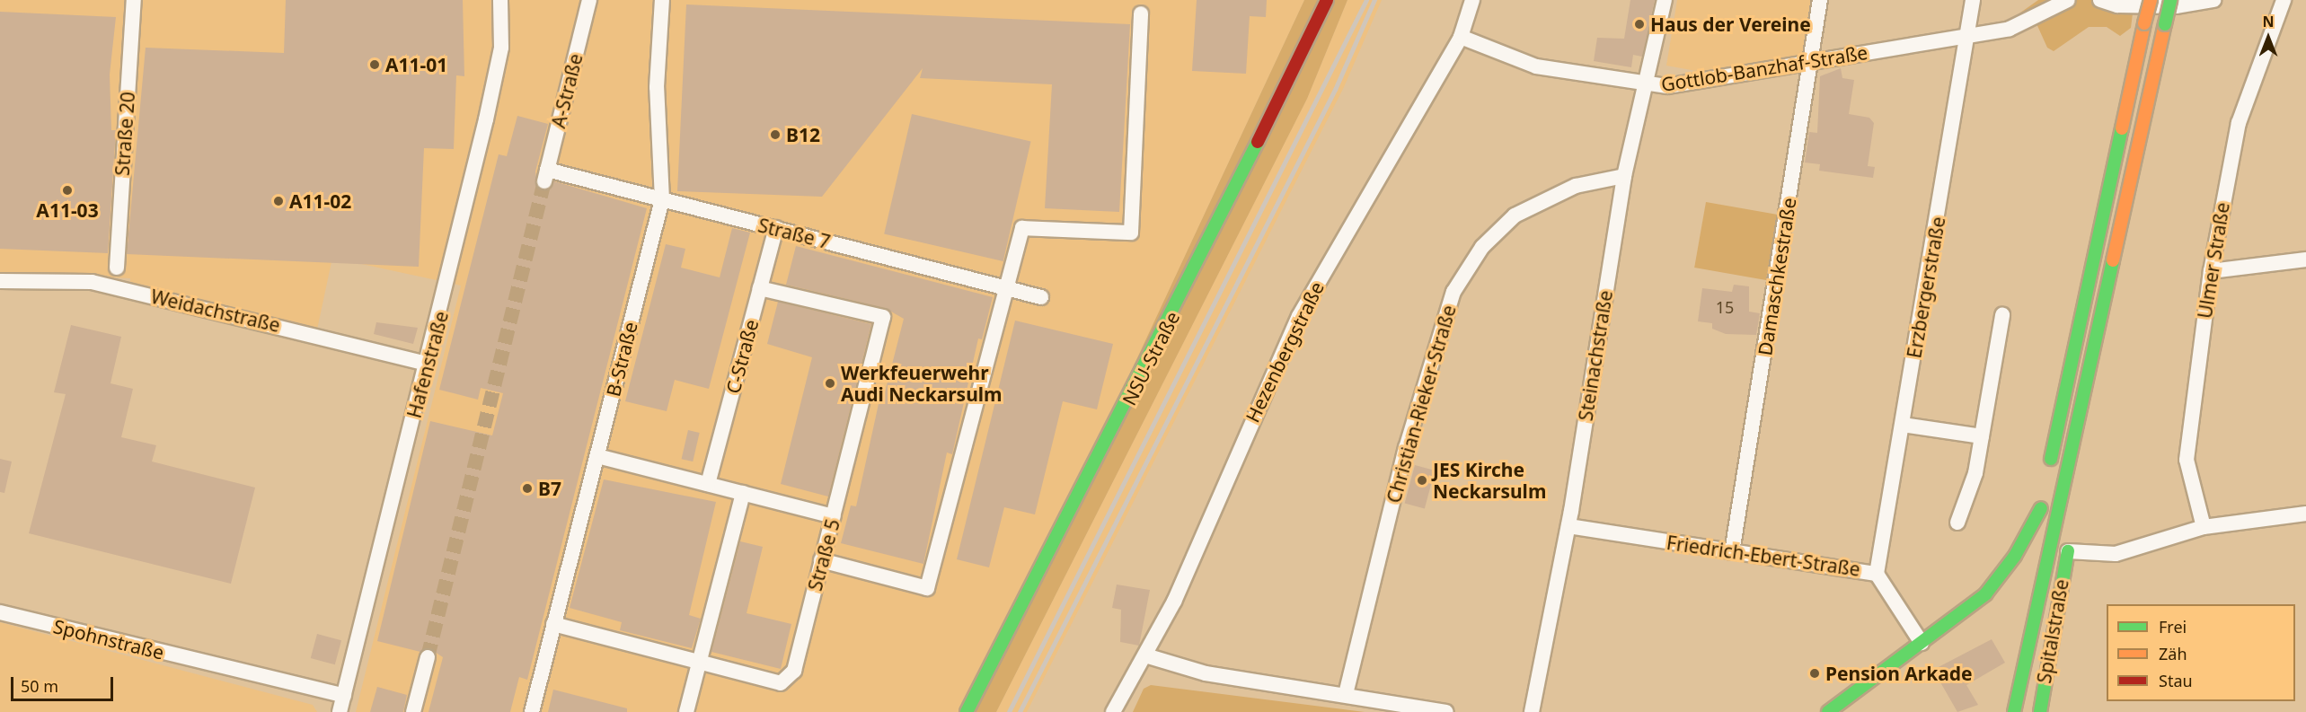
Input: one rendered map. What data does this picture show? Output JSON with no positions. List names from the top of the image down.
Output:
{
  "streets": {
    "main road": ["NSU-Straße", "Spitalstraße"],
    "street": [
      "Gottlob-Banzhaf-Straße",
      "A-Straße",
      "Straße 20",
      "Straße 7",
      "Ulmer Straße",
      "Damaschkestraße",
      "Erzbergerstraße",
      "Weidachstraße",
      "Hezenbergstraße",
      "Steinachstraße",
      "C-Straße",
      "B-Straße",
      "Hafenstraße",
      "Christian-Rieker-Straße",
      "Straße 5",
      "Friedrich-Ebert-Straße",
      "Spohnstraße"
    ]
  },
  "crossings": [
    ["Gottlob-Banzhaf-Straße", "Damaschkestraße"],
    ["Gottlob-Banzhaf-Straße", "Erzbergerstraße"],
    ["Gottlob-Banzhaf-Straße", "Hezenbergstraße"],
    ["Gottlob-Banzhaf-Straße", "Steinachstraße"],
    ["A-Straße", "Straße 7"],
    ["Straße 7", "C-Straße"],
    ["Straße 7", "B-Straße"],
    ["Damaschkestraße", "Friedrich-Ebert-Straße"],
    ["Erzbergerstraße", "Friedrich-Ebert-Straße"],
    ["Weidachstraße", "Hafenstraße"],
    ["Steinachstraße", "Christian-Rieker-Straße"],
    ["Steinachstraße", "Friedrich-Ebert-Straße"],
    ["C-Straße", "Straße 5"],
    ["B-Straße", "Straße 5"],
    ["Hafenstraße", "Spohnstraße"]
  ],
  "places": [
    "Haus der Vereine",
    "A11-01",
    "B12",
    "A11-03",
    "A11-02",
    "Werkfeuerwehr Audi Neckarsulm",
    "JES Kirche Neckarsulm",
    "B7",
    "Pension Arkade"
  ],
  "house_numbers": ["15"],
  "legend": ["Frei", "Zäh", "Stau"],
  "scale_bar": "50 m",
  "north": "top"
}
